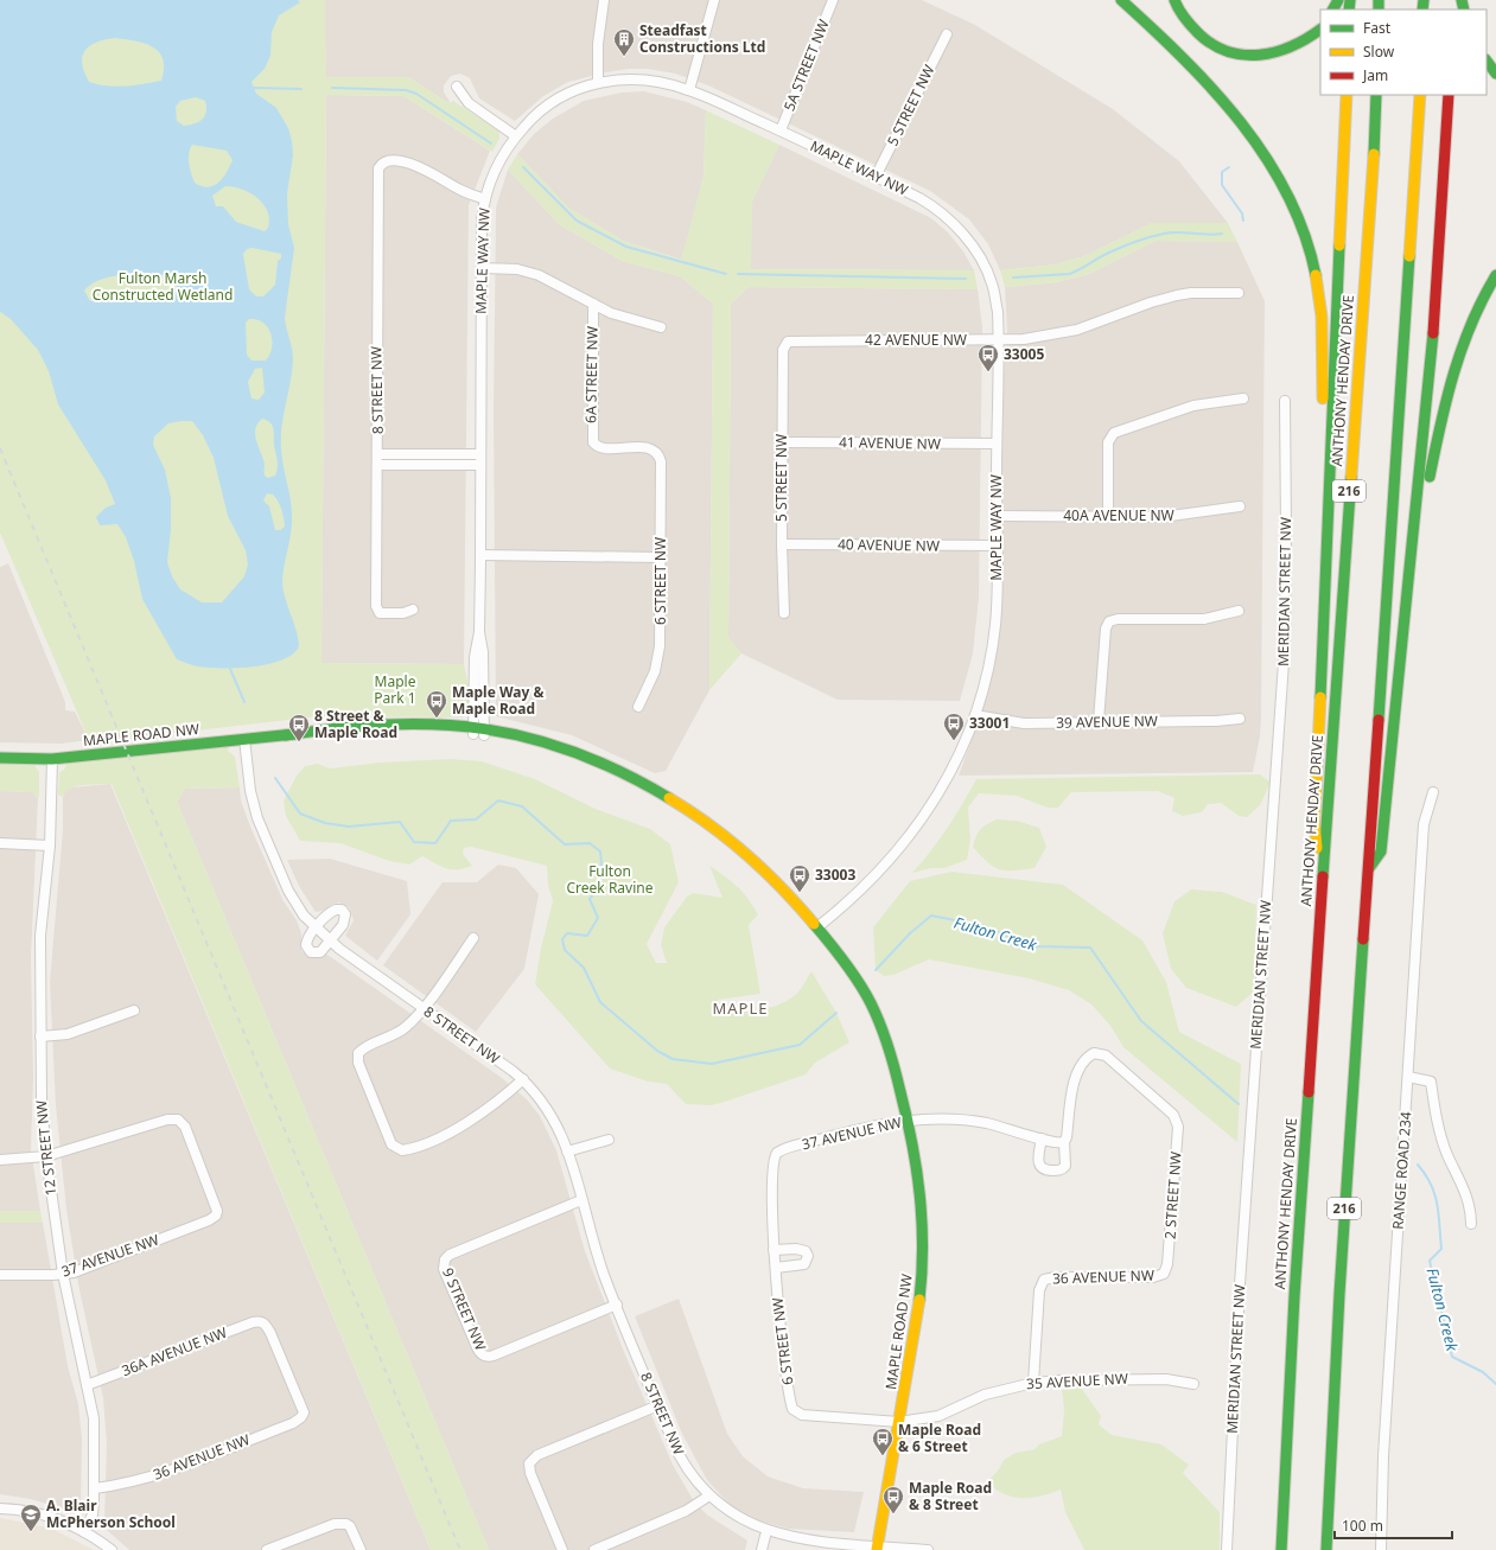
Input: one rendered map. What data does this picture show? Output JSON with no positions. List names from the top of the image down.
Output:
{
  "streets": {
    "main road": ["ANTHONY HENDAY DRIVE", "216", "MAPLE ROAD NW"],
    "street": [
      "5A STREET NW",
      "5 STREET NW",
      "MAPLE WAY NW",
      "42 AVENUE NW",
      "6A STREET NW",
      "8 STREET NW",
      "41 AVENUE NW",
      "40A AVENUE NW",
      "40 AVENUE NW",
      "6 STREET NW",
      "MERIDIAN STREET NW",
      "39 AVENUE NW",
      "37 AVENUE NW",
      "12 STREET NW",
      "RANGE ROAD 234",
      "2 STREET NW",
      "36 AVENUE NW",
      "9 STREET NW",
      "36A AVENUE NW",
      "35 AVENUE NW"
    ]
  },
  "crossings": [
    ["5A STREET NW", "MAPLE WAY NW"],
    ["5 STREET NW", "MAPLE WAY NW"],
    ["5 STREET NW", "42 AVENUE NW"],
    ["5 STREET NW", "41 AVENUE NW"],
    ["5 STREET NW", "40 AVENUE NW"],
    ["MAPLE WAY NW", "42 AVENUE NW"],
    ["MAPLE WAY NW", "8 STREET NW"],
    ["MAPLE WAY NW", "41 AVENUE NW"],
    ["MAPLE WAY NW", "40A AVENUE NW"],
    ["MAPLE WAY NW", "40 AVENUE NW"],
    ["MAPLE WAY NW", "39 AVENUE NW"],
    ["MAPLE WAY NW", "MAPLE ROAD NW"],
    ["6A STREET NW", "6 STREET NW"],
    ["8 STREET NW", "MAPLE ROAD NW"],
    ["8 STREET NW", "9 STREET NW"],
    ["6 STREET NW", "37 AVENUE NW"],
    ["6 STREET NW", "35 AVENUE NW"],
    ["MAPLE ROAD NW", "37 AVENUE NW"],
    ["MAPLE ROAD NW", "12 STREET NW"],
    ["MAPLE ROAD NW", "35 AVENUE NW"],
    ["37 AVENUE NW", "12 STREET NW"],
    ["37 AVENUE NW", "2 STREET NW"],
    ["12 STREET NW", "36 AVENUE NW"],
    ["12 STREET NW", "36A AVENUE NW"],
    ["2 STREET NW", "36 AVENUE NW"],
    ["36 AVENUE NW", "36A AVENUE NW"],
    ["36 AVENUE NW", "35 AVENUE NW"]
  ],
  "districts": ["MAPLE"],
  "water": ["Fulton Creek"],
  "parks": ["Fulton Marsh Constructed Wetland", "Maple Park 1", "Fulton Creek Ravine"],
  "places": {
    "building": ["Steadfast Constructions Ltd"],
    "bus stop": [
      "33005",
      "Maple Way & Maple Road",
      "33001",
      "8 Street & Maple Road",
      "33003",
      "Maple Road & 6 Street",
      "Maple Road & 8 Street"
    ],
    "school or university": ["A. Blair McPherson School"]
  },
  "legend": ["Fast", "Slow", "Jam"],
  "scale_bar": "100 m"
}
